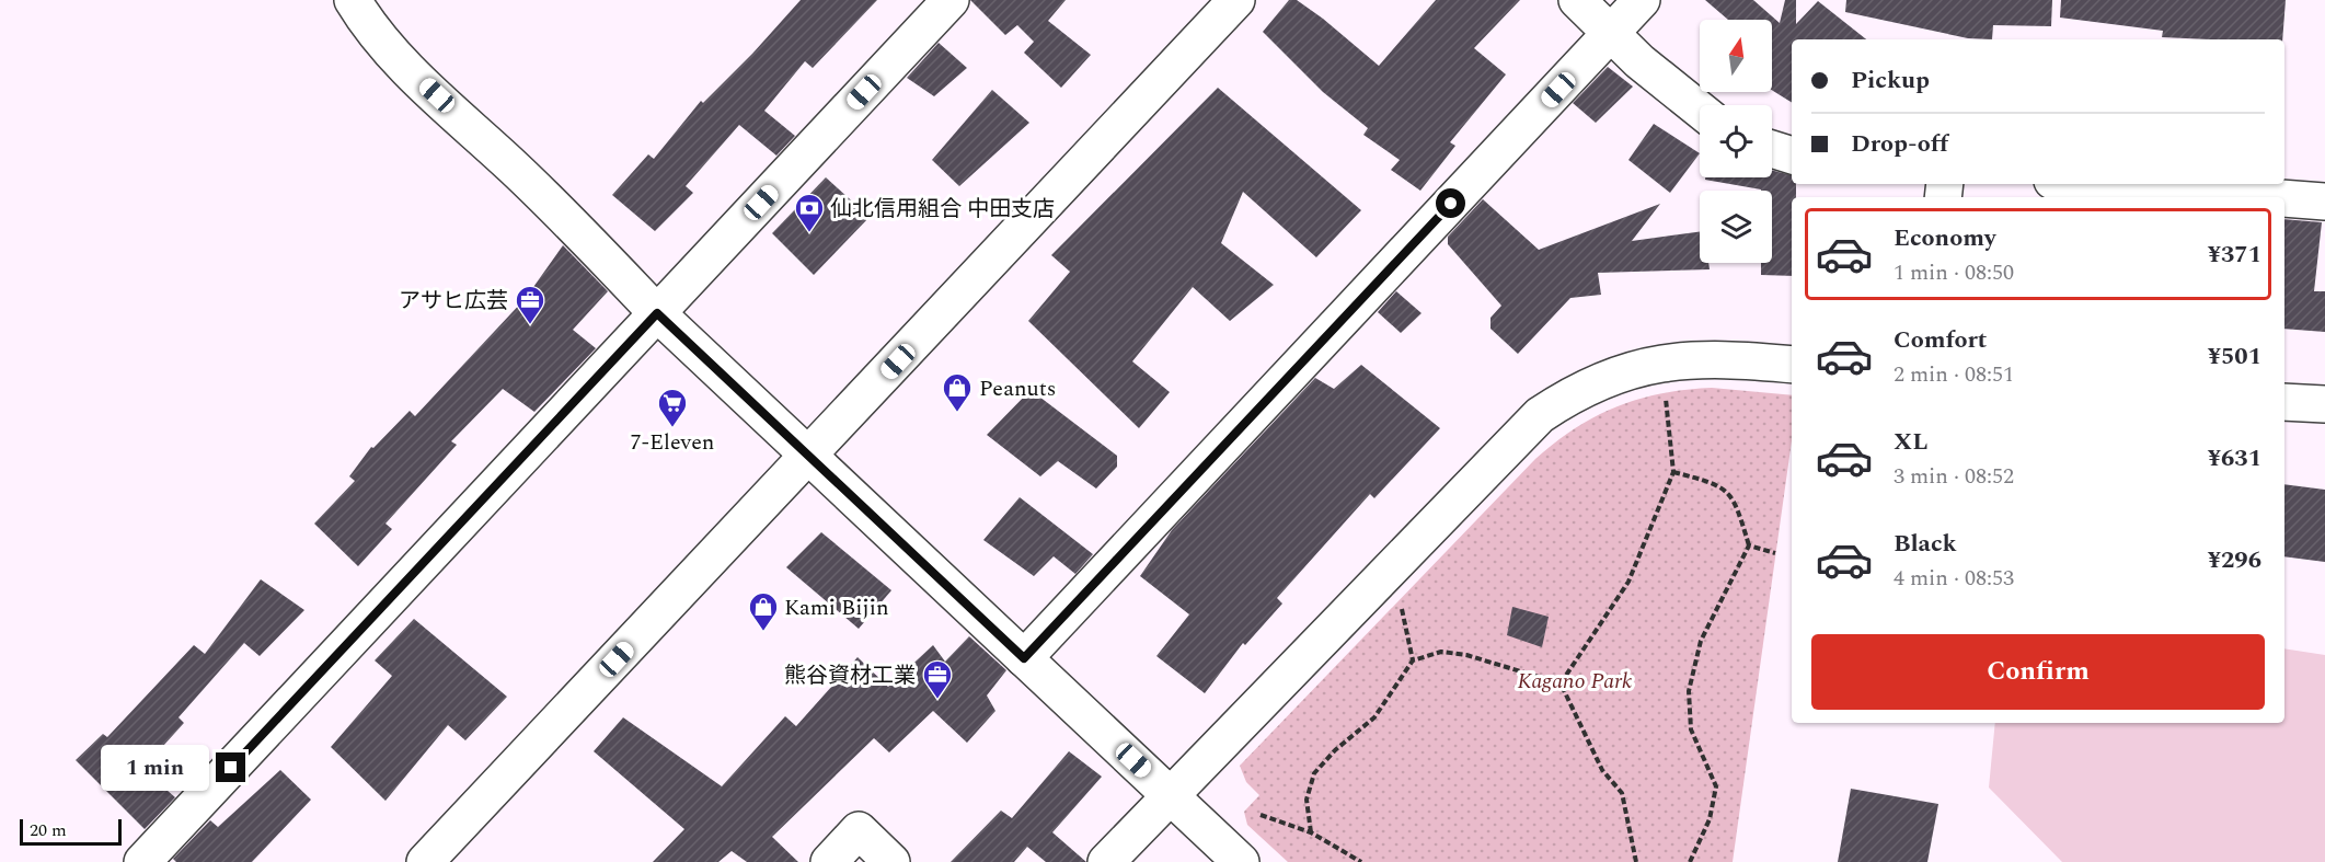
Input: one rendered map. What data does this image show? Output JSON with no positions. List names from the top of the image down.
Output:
{
  "parks": ["Kagano Park"],
  "places": {
    "bank": ["仙北信用組合 中田支店"],
    "office": ["アサヒ広芸", "熊谷資材工業"],
    "shop": ["Peanuts", "Kami Bijin"],
    "supermarket": ["7-Eleven"]
  },
  "scale_bar": "20 m",
  "north": "top",
  "page": {
    "banner": ["Pickup", "Drop-off"],
    "list": [
      {
        "name": "Economy",
        "note": "1 min · 08:50",
        "value": "¥371"
      },
      {
        "name": "Comfort",
        "note": "2 min · 08:51",
        "value": "¥501"
      },
      {
        "name": "XL",
        "note": "3 min · 08:52",
        "value": "¥631"
      },
      {
        "name": "Black",
        "note": "4 min · 08:53",
        "value": "¥296"
      }
    ],
    "buttons": "Confirm",
    "bubble": "1 min",
    "scale": "20 m"
  }
}
